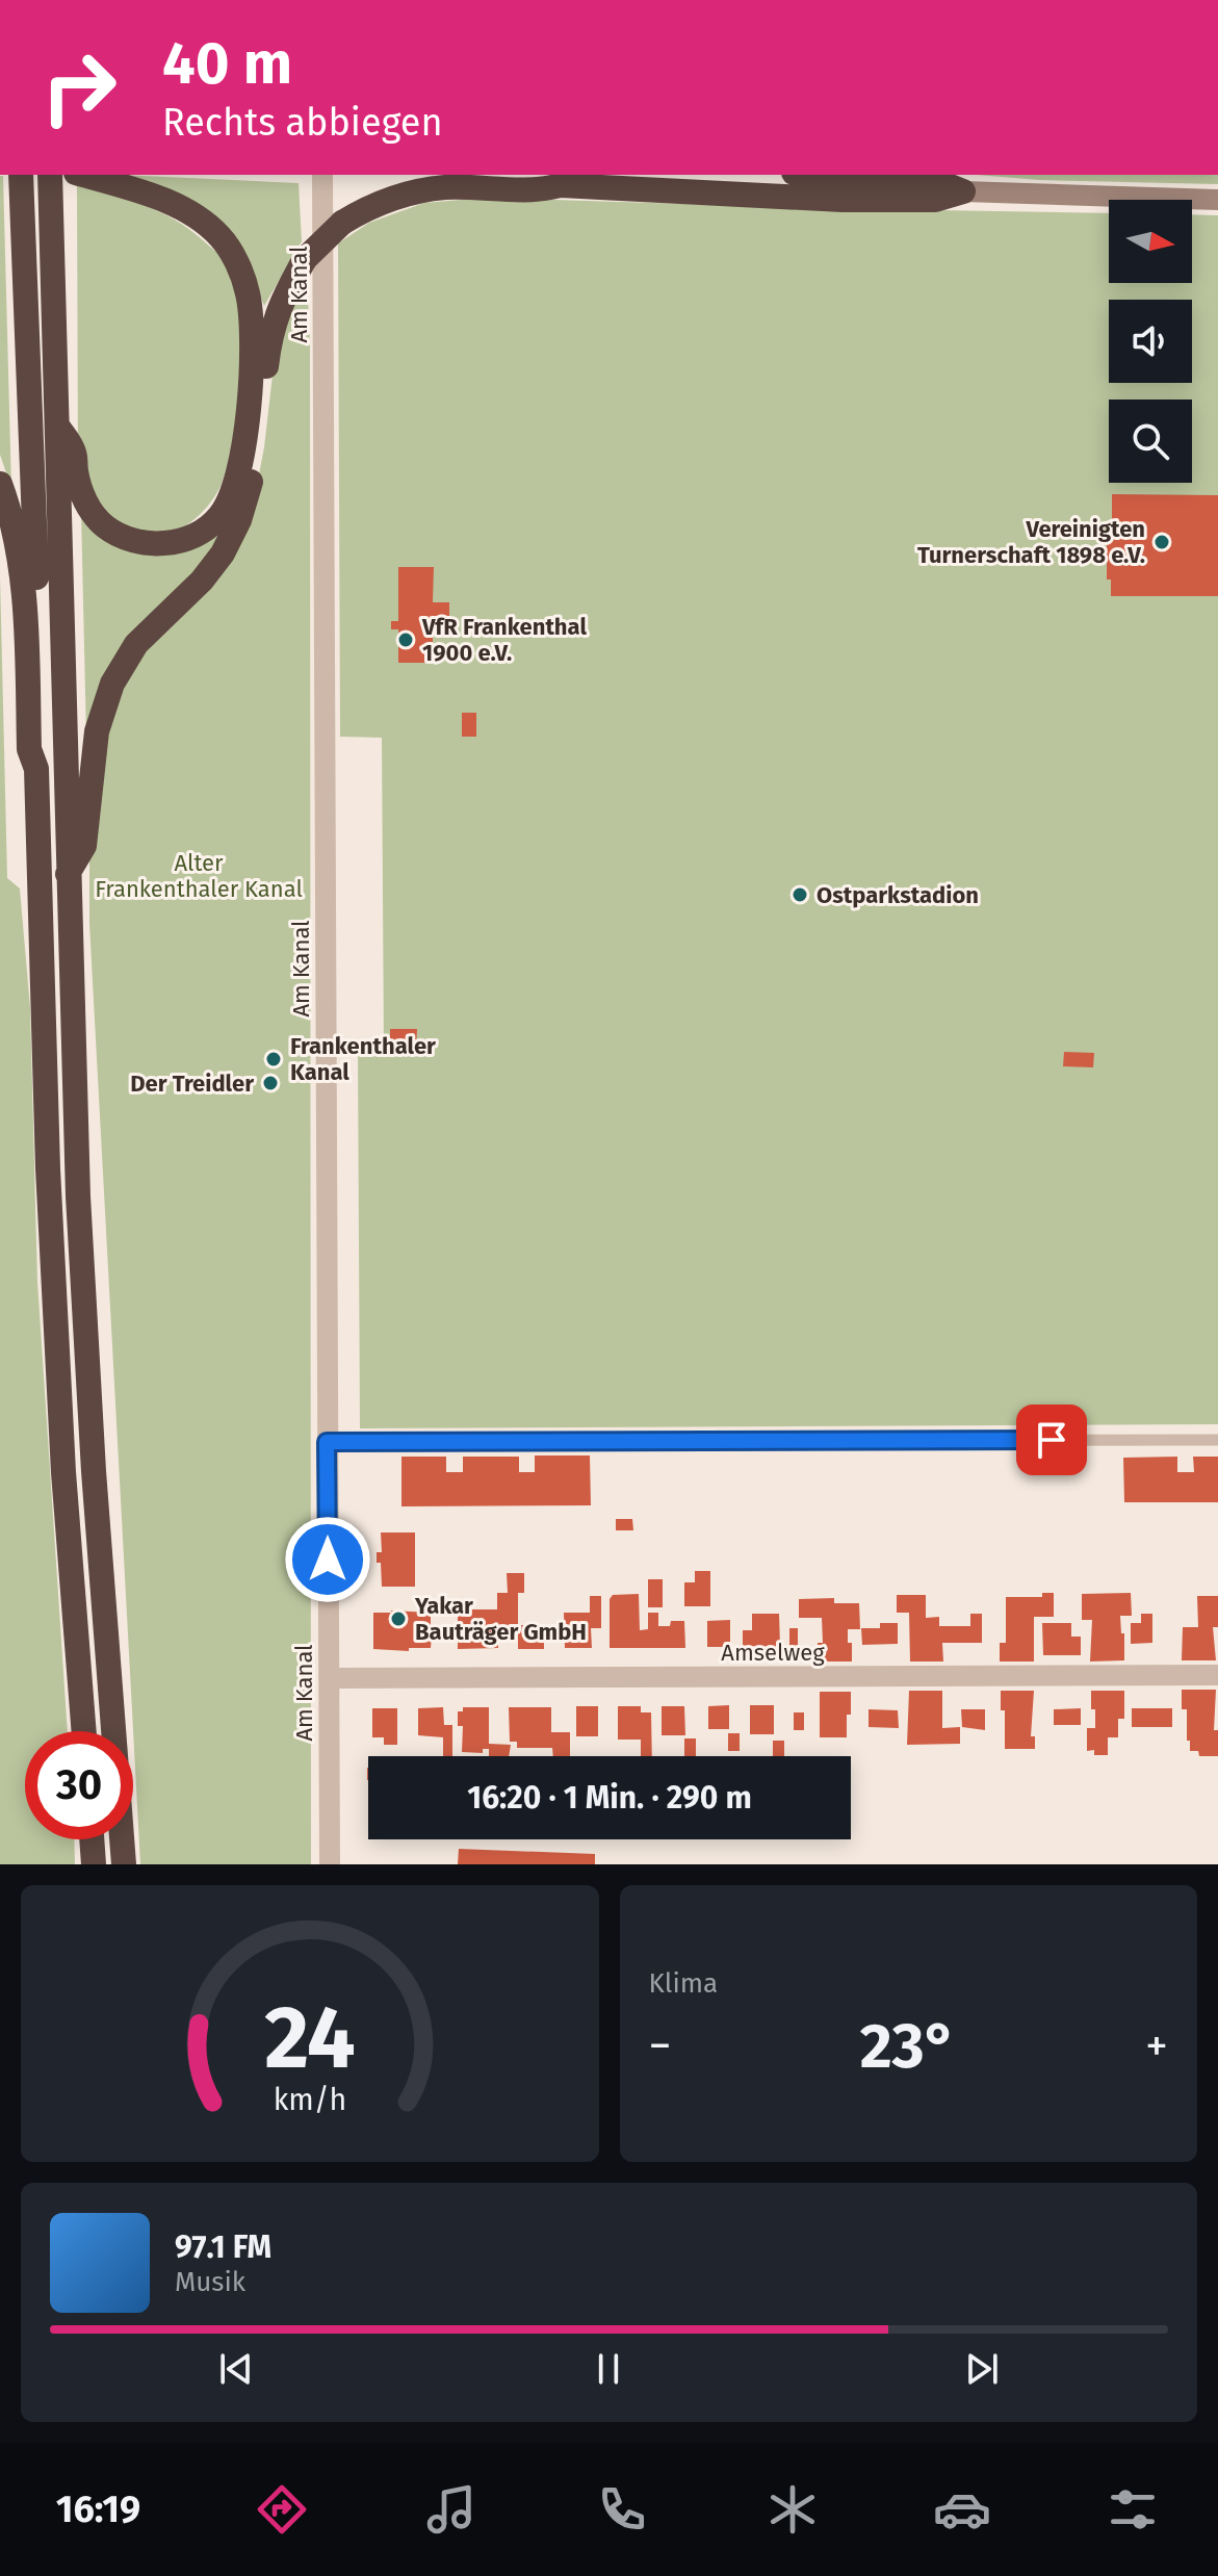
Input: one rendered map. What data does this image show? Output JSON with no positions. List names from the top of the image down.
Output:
{
  "streets": {
    "street": ["Am Kanal", "Amselweg"]
  },
  "crossings": [
    ["Am Kanal", "Amselweg"]
  ],
  "parks": ["Alter Frankenthaler Kanal"],
  "places": [
    "Vereinigten Turnerschaft 1898 e.V.",
    "VfR Frankenthal 1900 e.V.",
    "Ostparkstadion",
    "Frankenthaler Kanal",
    "Der Treidler",
    "Yakar Bauträger GmbH"
  ],
  "north": "right",
  "page": {
    "turn": ["40 m", "Rechts abbiegen"],
    "limit": "30",
    "trip": "16:20 · 1 Min. · 290 m",
    "tile": "Klima",
    "heat": ["−", "23°", "+"],
    "song": ["97.1 FM", "Musik"],
    "tabs": "16:19",
    "gauge": ["24", "km/h"]
  }
}
